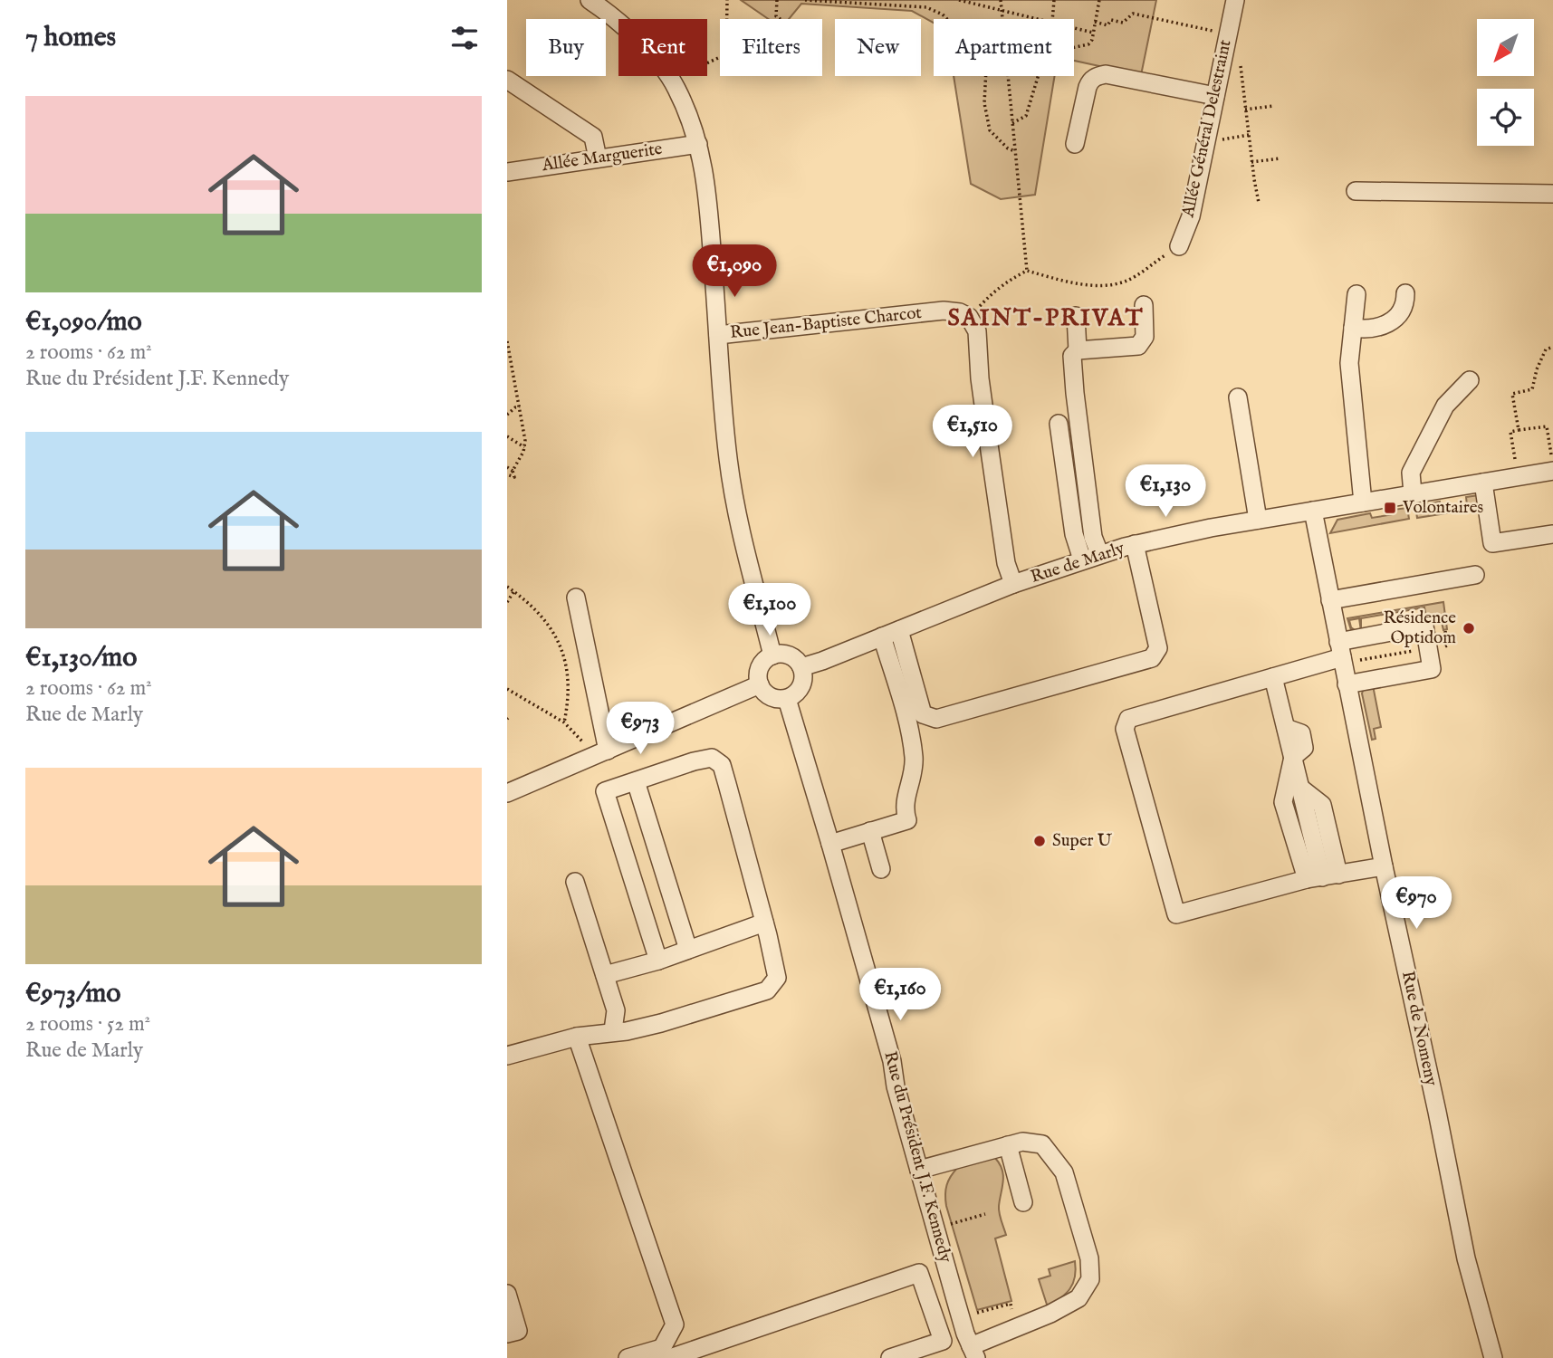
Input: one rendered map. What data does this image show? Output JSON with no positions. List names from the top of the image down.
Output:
{
  "streets": {
    "street": [
      "Allée Général Delestraint",
      "Allée Marguerite",
      "Rue Jean-Baptiste Charcot",
      "Rue de Marly",
      "Rue de Nomeny",
      "Rue du Président J.F. Kennedy"
    ]
  },
  "crossings": [
    ["Rue de Marly", "Rue de Nomeny"],
    ["Rue de Marly", "Rue du Président J.F. Kennedy"]
  ],
  "districts": ["SAINT-PRIVAT"],
  "places": {
    "transit": ["Volontaires"],
    "other": ["Résidence Optidom", "Super U"]
  },
  "north": "bottom left",
  "page": {
    "heading": "7 homes",
    "chip": [
      "Buy",
      "Rent",
      "Filters",
      "New",
      "Apartment"
    ],
    "list": [
      {
        "name": "€1,090/mo",
        "note": "2 rooms · 62 m² · Rue du Président J.F. Kennedy"
      },
      {
        "name": "€1,130/mo",
        "note": "2 rooms · 62 m² · Rue de Marly"
      },
      {
        "name": "€973/mo",
        "note": "2 rooms · 52 m² · Rue de Marly"
      }
    ],
    "price": [
      "€1,090",
      "€1,510",
      "€1,130",
      "€1,100",
      "€973",
      "€970",
      "€1,160"
    ]
  }
}
